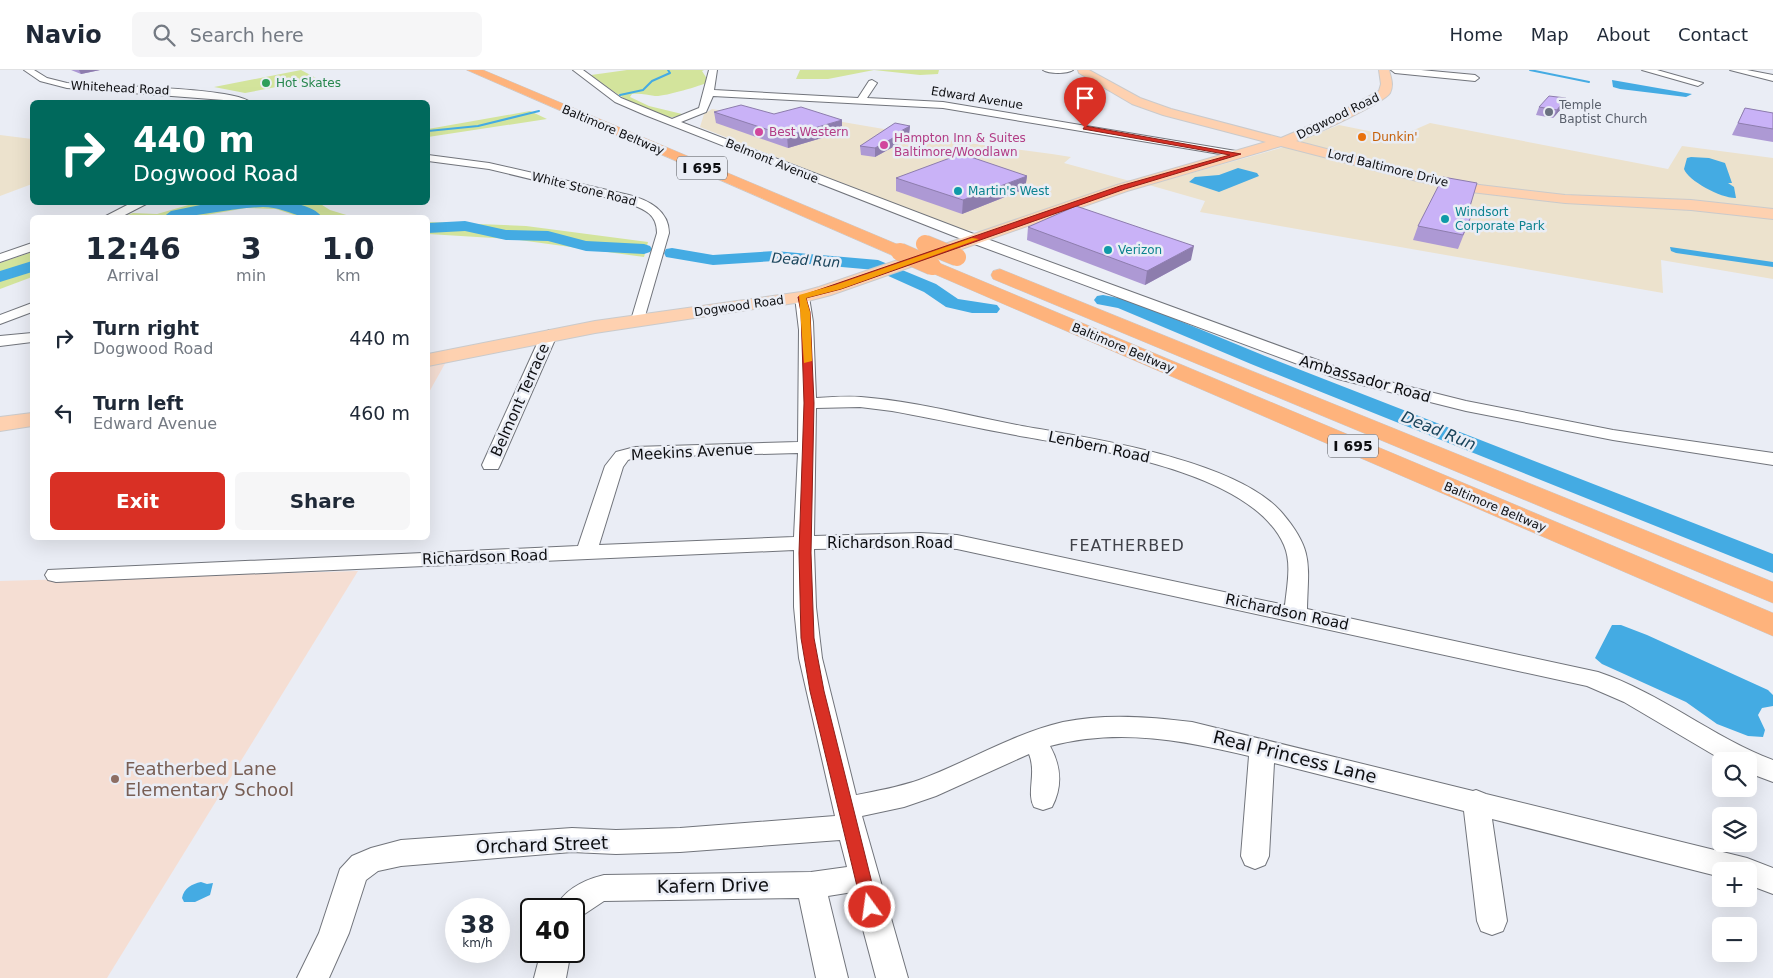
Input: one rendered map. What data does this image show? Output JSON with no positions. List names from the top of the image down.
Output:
{
  "streets": {
    "highway": ["Baltimore Beltway", "I 695"],
    "main road": ["Dogwood Road", "Lord Baltimore Drive"],
    "street": [
      "Whitehead Road",
      "Edward Avenue",
      "Belmont Avenue",
      "White Stone Road",
      "Ambassador Road",
      "Belmont Terrace",
      "Lenbern Road",
      "Meekins Avenue",
      "Richardson Road",
      "Real Princess Lane",
      "Orchard Street",
      "Kafern Drive"
    ]
  },
  "crossings": [
    ["Edward Avenue", "Dogwood Road"],
    ["Dogwood Road", "Baltimore Beltway"],
    ["Dogwood Road", "Belmont Avenue"],
    ["Dogwood Road", "Lord Baltimore Drive"],
    ["Dogwood Road", "White Stone Road"],
    ["Dogwood Road", "Ambassador Road"],
    ["Dogwood Road", "Belmont Terrace"],
    ["Belmont Avenue", "Ambassador Road"],
    ["Lenbern Road", "Richardson Road"],
    ["Meekins Avenue", "Richardson Road"],
    ["Real Princess Lane", "Orchard Street"]
  ],
  "districts": ["FEATHERBED"],
  "water": ["Dead Run"],
  "places": [
    "Hot Skates",
    "Temple Baptist Church",
    "Best Western",
    "Dunkin'",
    "Hampton Inn & Suites Baltimore/Woodlawn",
    "Martin's West",
    "Windsort Corporate Park",
    "Verizon",
    "Featherbed Lane Elementary School"
  ],
  "page": {
    "header": "Navio",
    "search": "Search here",
    "nav": [
      "Home",
      "Map",
      "About",
      "Contact"
    ],
    "turn": ["440 m", "Dogwood Road"],
    "eta": [
      "12:46",
      "Arrival",
      "3",
      "min",
      "1.0",
      "km"
    ],
    "list": [
      {
        "name": "Turn right",
        "note": "Dogwood Road",
        "value": "440 m"
      },
      {
        "name": "Turn left",
        "note": "Edward Avenue",
        "value": "460 m"
      }
    ],
    "buttons": ["Exit", "Share"],
    "map_buttons": ["+", "−"],
    "speed": "38 km/h",
    "limit": "40"
  }
}
